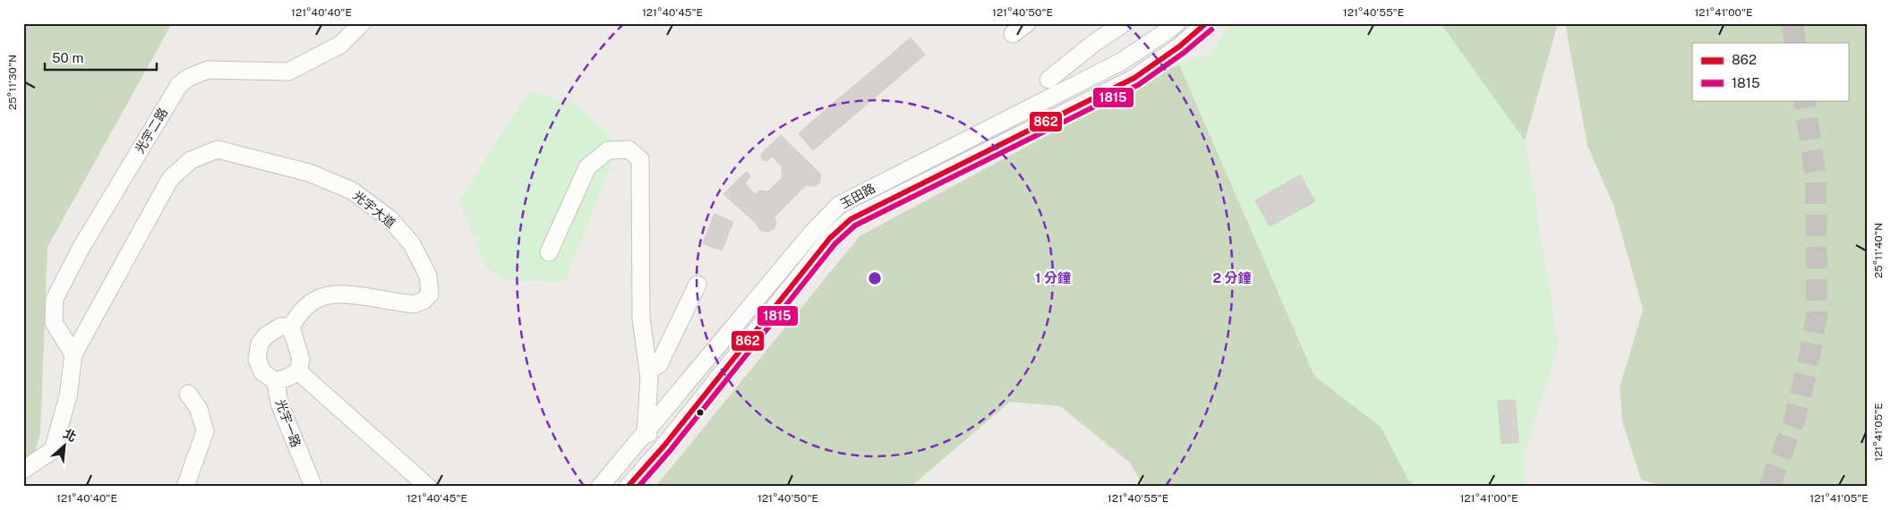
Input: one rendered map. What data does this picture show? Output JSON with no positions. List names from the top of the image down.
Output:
{
  "streets": {
    "street": [
      "光宇二路",
      "玉田路",
      "光宇大道",
      "光宇一路"
    ]
  },
  "crossings": [
    ["光宇二路", "光宇大道"],
    ["光宇大道", "光宇一路"]
  ],
  "lines": ["transit line 862", "transit line 1815"],
  "legend": ["862", "1815"],
  "scale_bar": "50 m",
  "north": "top right",
  "coordinates": [
    "121°40'40\"E",
    "121°40'45\"E",
    "121°40'50\"E",
    "121°40'55\"E",
    "121°41'00\"E",
    "25°11'30\"N",
    "25°11'40\"N",
    "121°41'05\"E"
  ],
  "rings": ["1 分鐘", "2 分鐘"]
}
